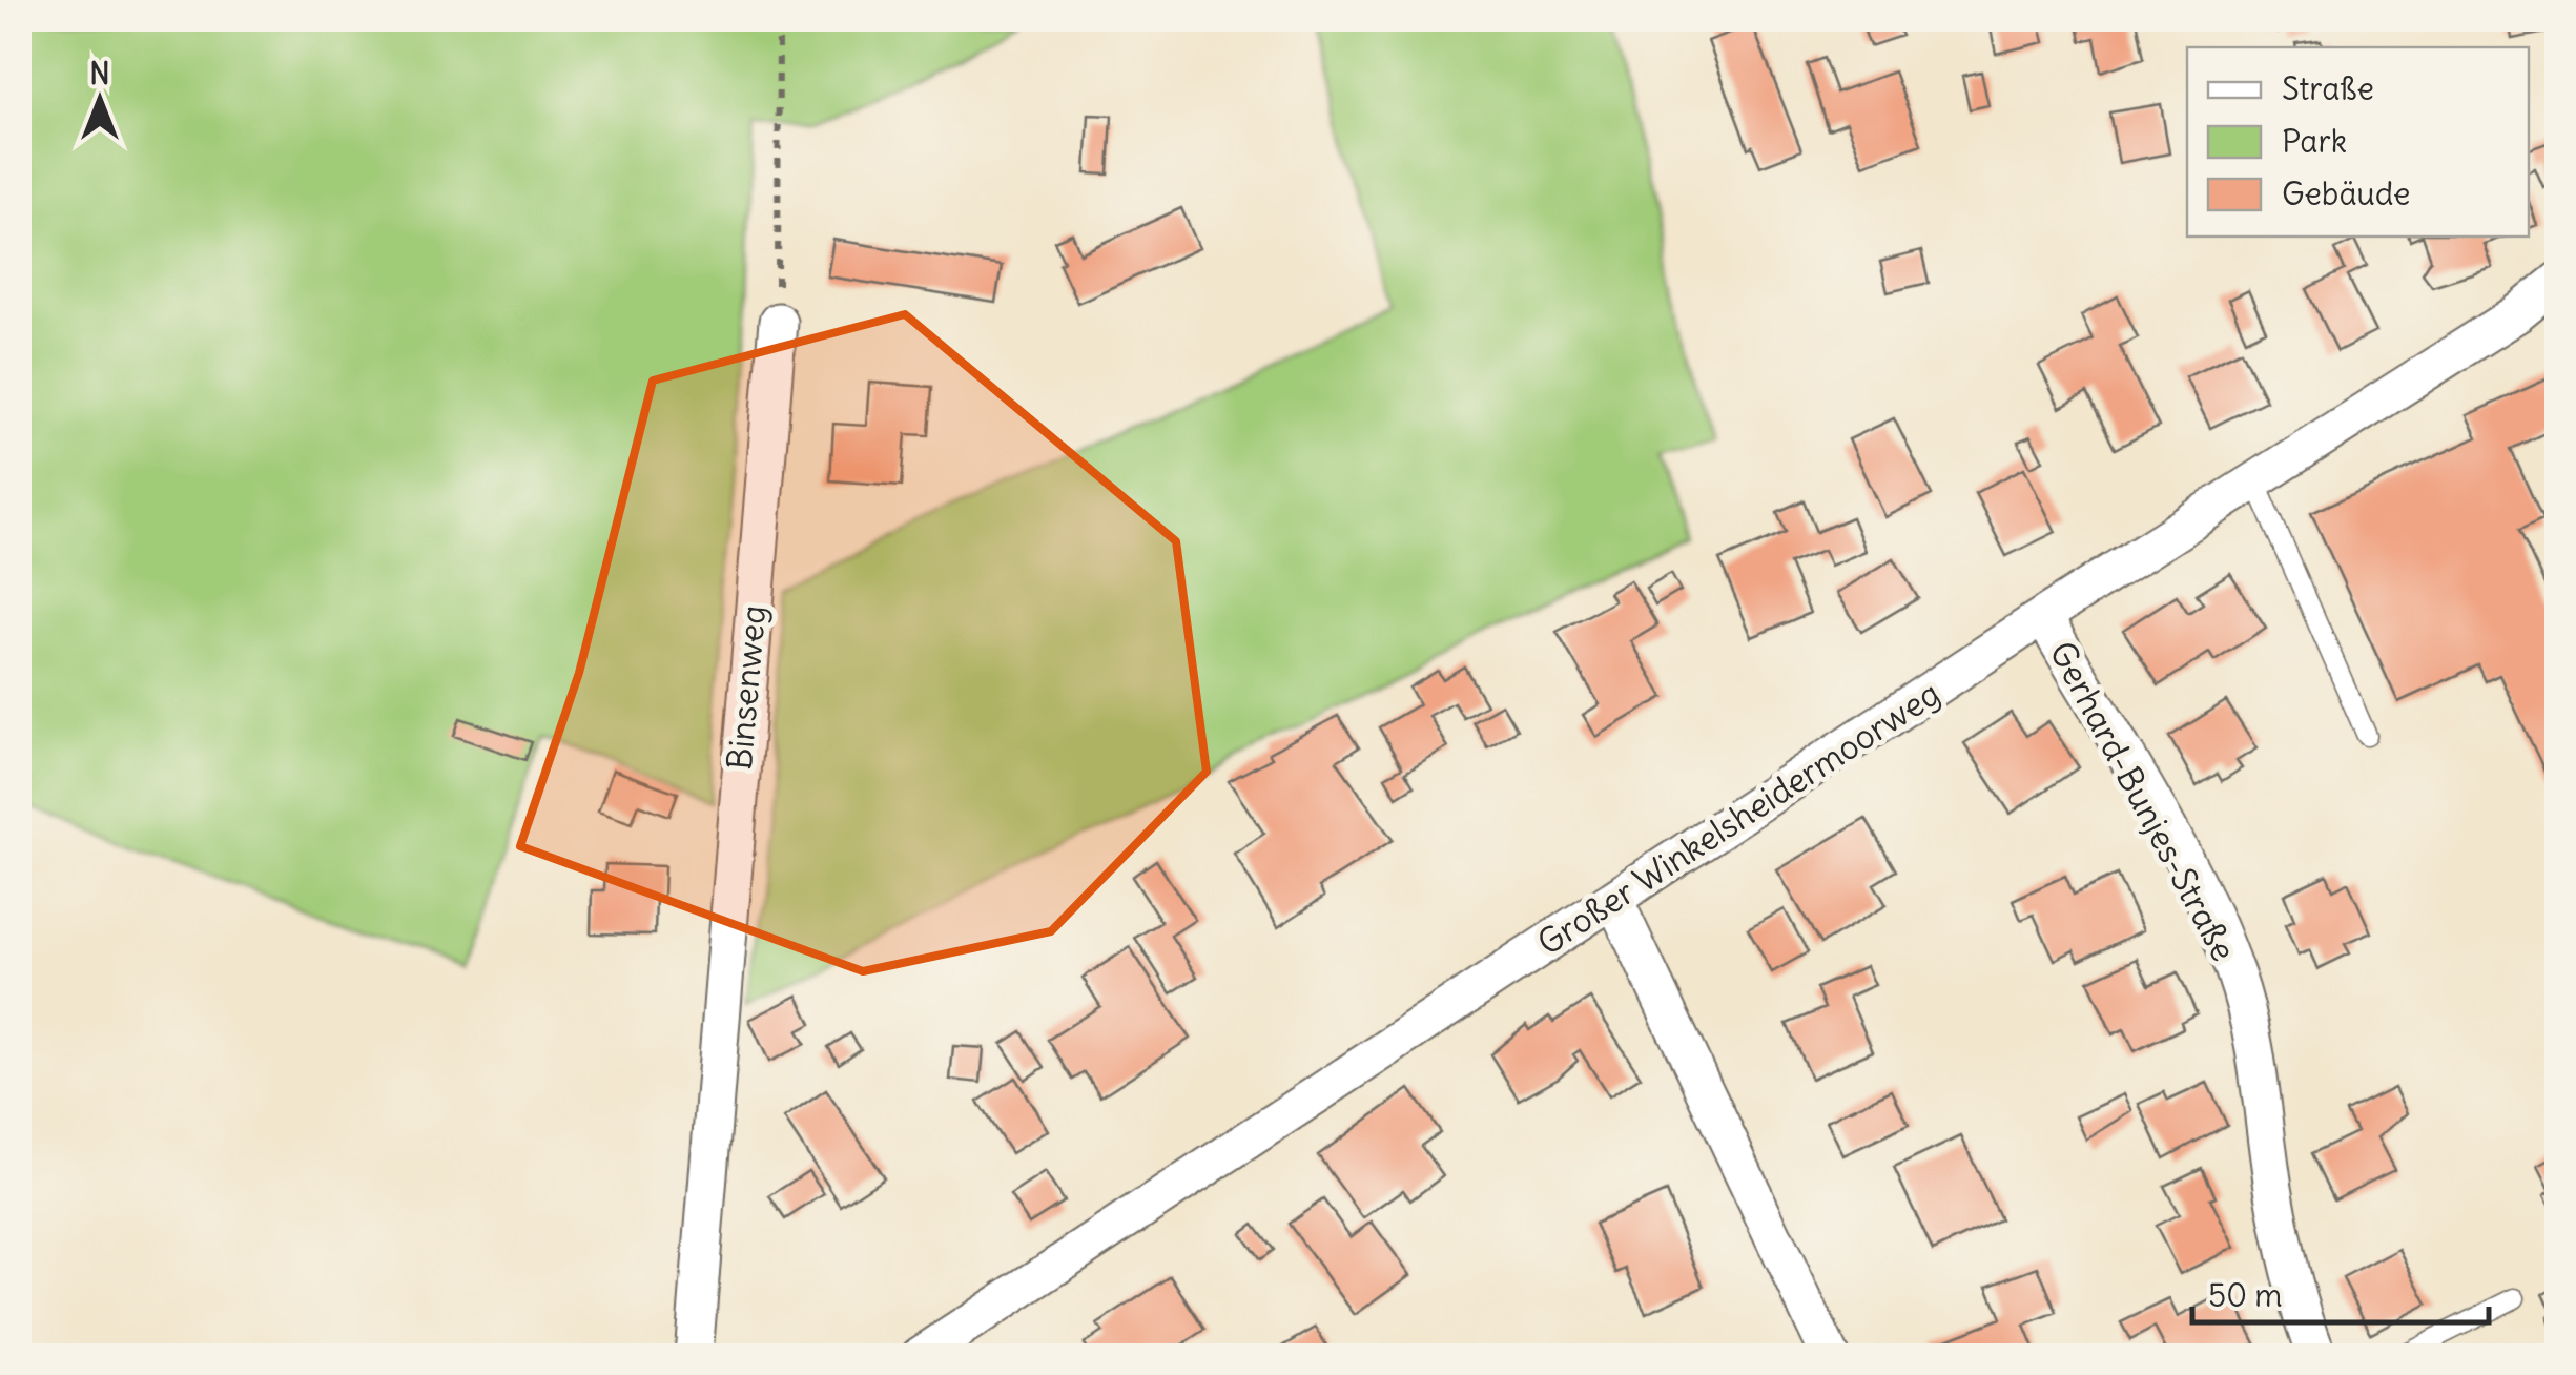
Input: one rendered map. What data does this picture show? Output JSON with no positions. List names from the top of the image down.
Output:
{
  "streets": {
    "street": ["Binsenweg", "Gerhard-Bunjes-Straße", "Großer Winkelsheidermoorweg"]
  },
  "crossings": [
    ["Gerhard-Bunjes-Straße", "Großer Winkelsheidermoorweg"]
  ],
  "legend": ["Straße", "Park", "Gebäude"],
  "scale_bar": "50 m",
  "north": "top"
}
